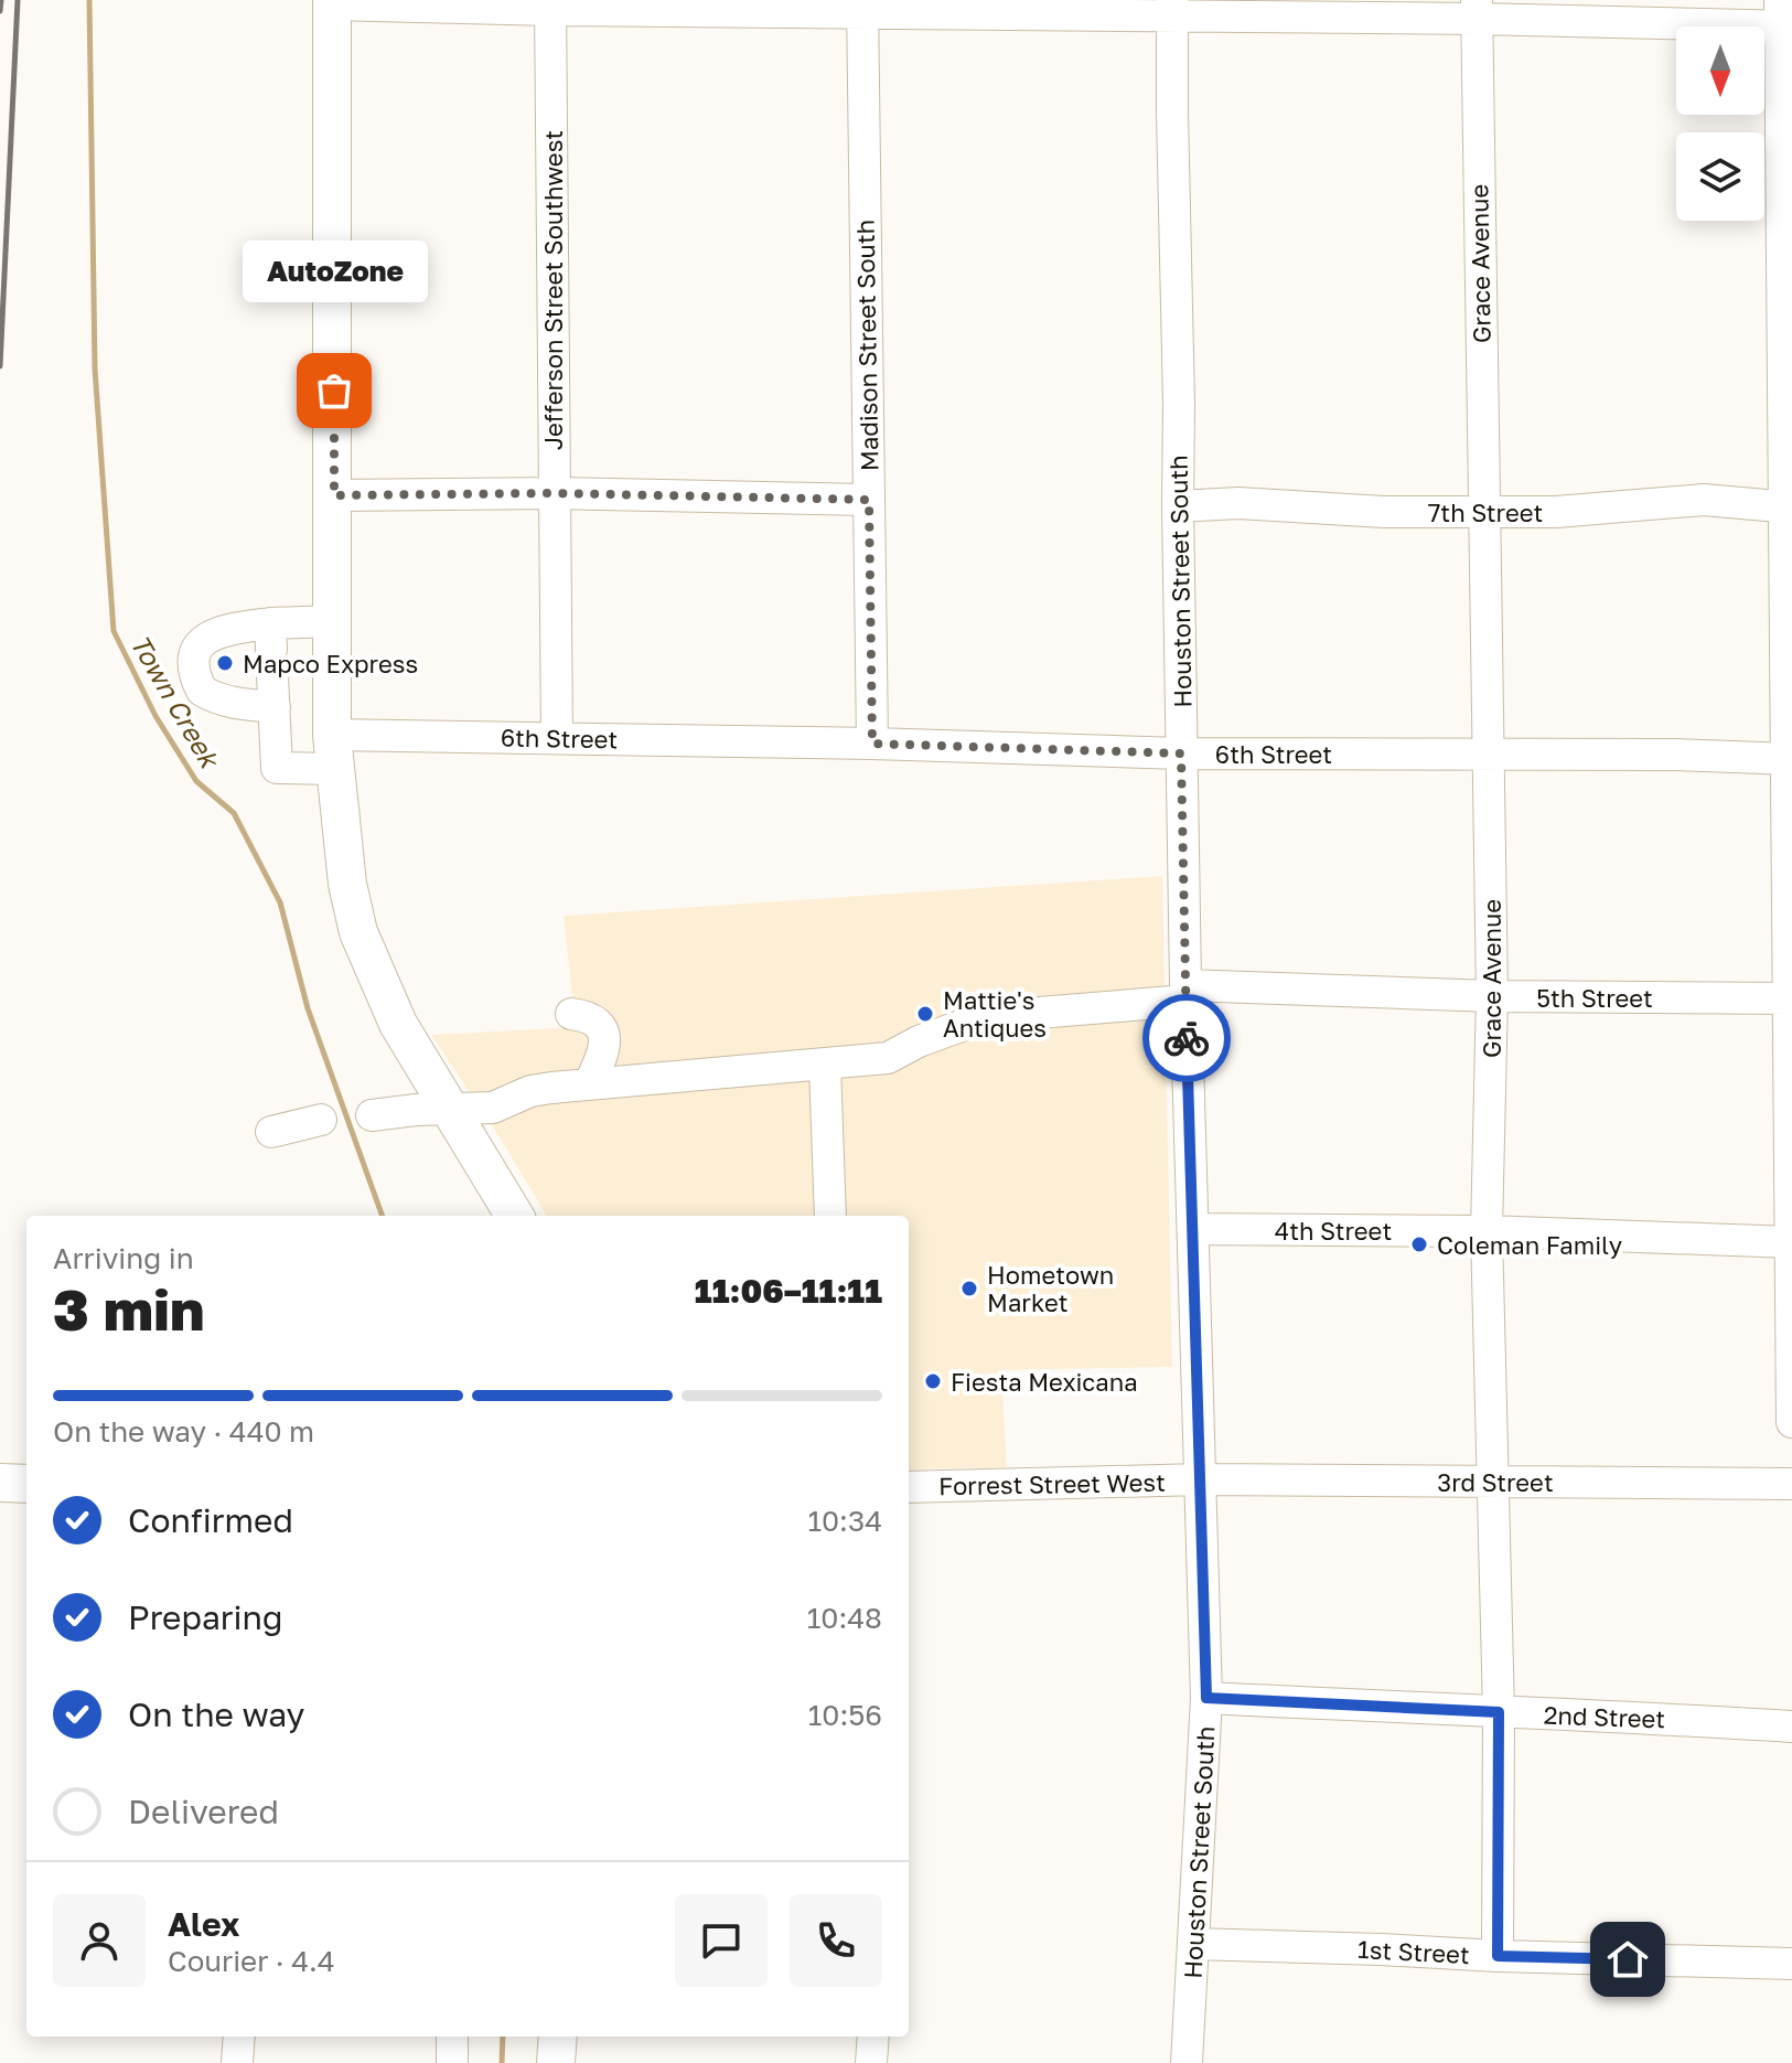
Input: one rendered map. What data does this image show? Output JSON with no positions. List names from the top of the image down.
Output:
{
  "streets": {
    "street": [
      "Grace Avenue",
      "Jefferson Street Southwest",
      "Madison Street South",
      "7th Street",
      "Houston Street South",
      "6th Street",
      "5th Street",
      "4th Street",
      "3rd Street",
      "Forrest Street West",
      "2nd Street",
      "1st Street"
    ]
  },
  "crossings": [
    ["Grace Avenue", "7th Street"],
    ["Grace Avenue", "6th Street"],
    ["Grace Avenue", "5th Street"],
    ["Grace Avenue", "4th Street"],
    ["Grace Avenue", "3rd Street"],
    ["Grace Avenue", "2nd Street"],
    ["Grace Avenue", "1st Street"],
    ["Jefferson Street Southwest", "6th Street"],
    ["Madison Street South", "6th Street"],
    ["7th Street", "Houston Street South"],
    ["Houston Street South", "6th Street"],
    ["Houston Street South", "5th Street"],
    ["Houston Street South", "4th Street"],
    ["Houston Street South", "3rd Street"],
    ["Houston Street South", "Forrest Street West"],
    ["Houston Street South", "2nd Street"],
    ["Houston Street South", "1st Street"],
    ["3rd Street", "Forrest Street West"]
  ],
  "water": ["Town Creek"],
  "places": [
    "AutoZone",
    "Mapco Express",
    "Mattie's Antiques",
    "Coleman Family",
    "Hometown Market",
    "Fiesta Mexicana"
  ],
  "north": "bottom",
  "page": {
    "bubble": "AutoZone",
    "heading": ["3 min", "Arriving in", "11:06–11:11"],
    "panel": ["Alex", "Courier · 4.4"],
    "bar": "On the way · 440 m",
    "list": [
      ["Confirmed", "10:34"],
      ["Preparing", "10:48"],
      ["On the way", "10:56"],
      "Delivered"
    ]
  }
}
